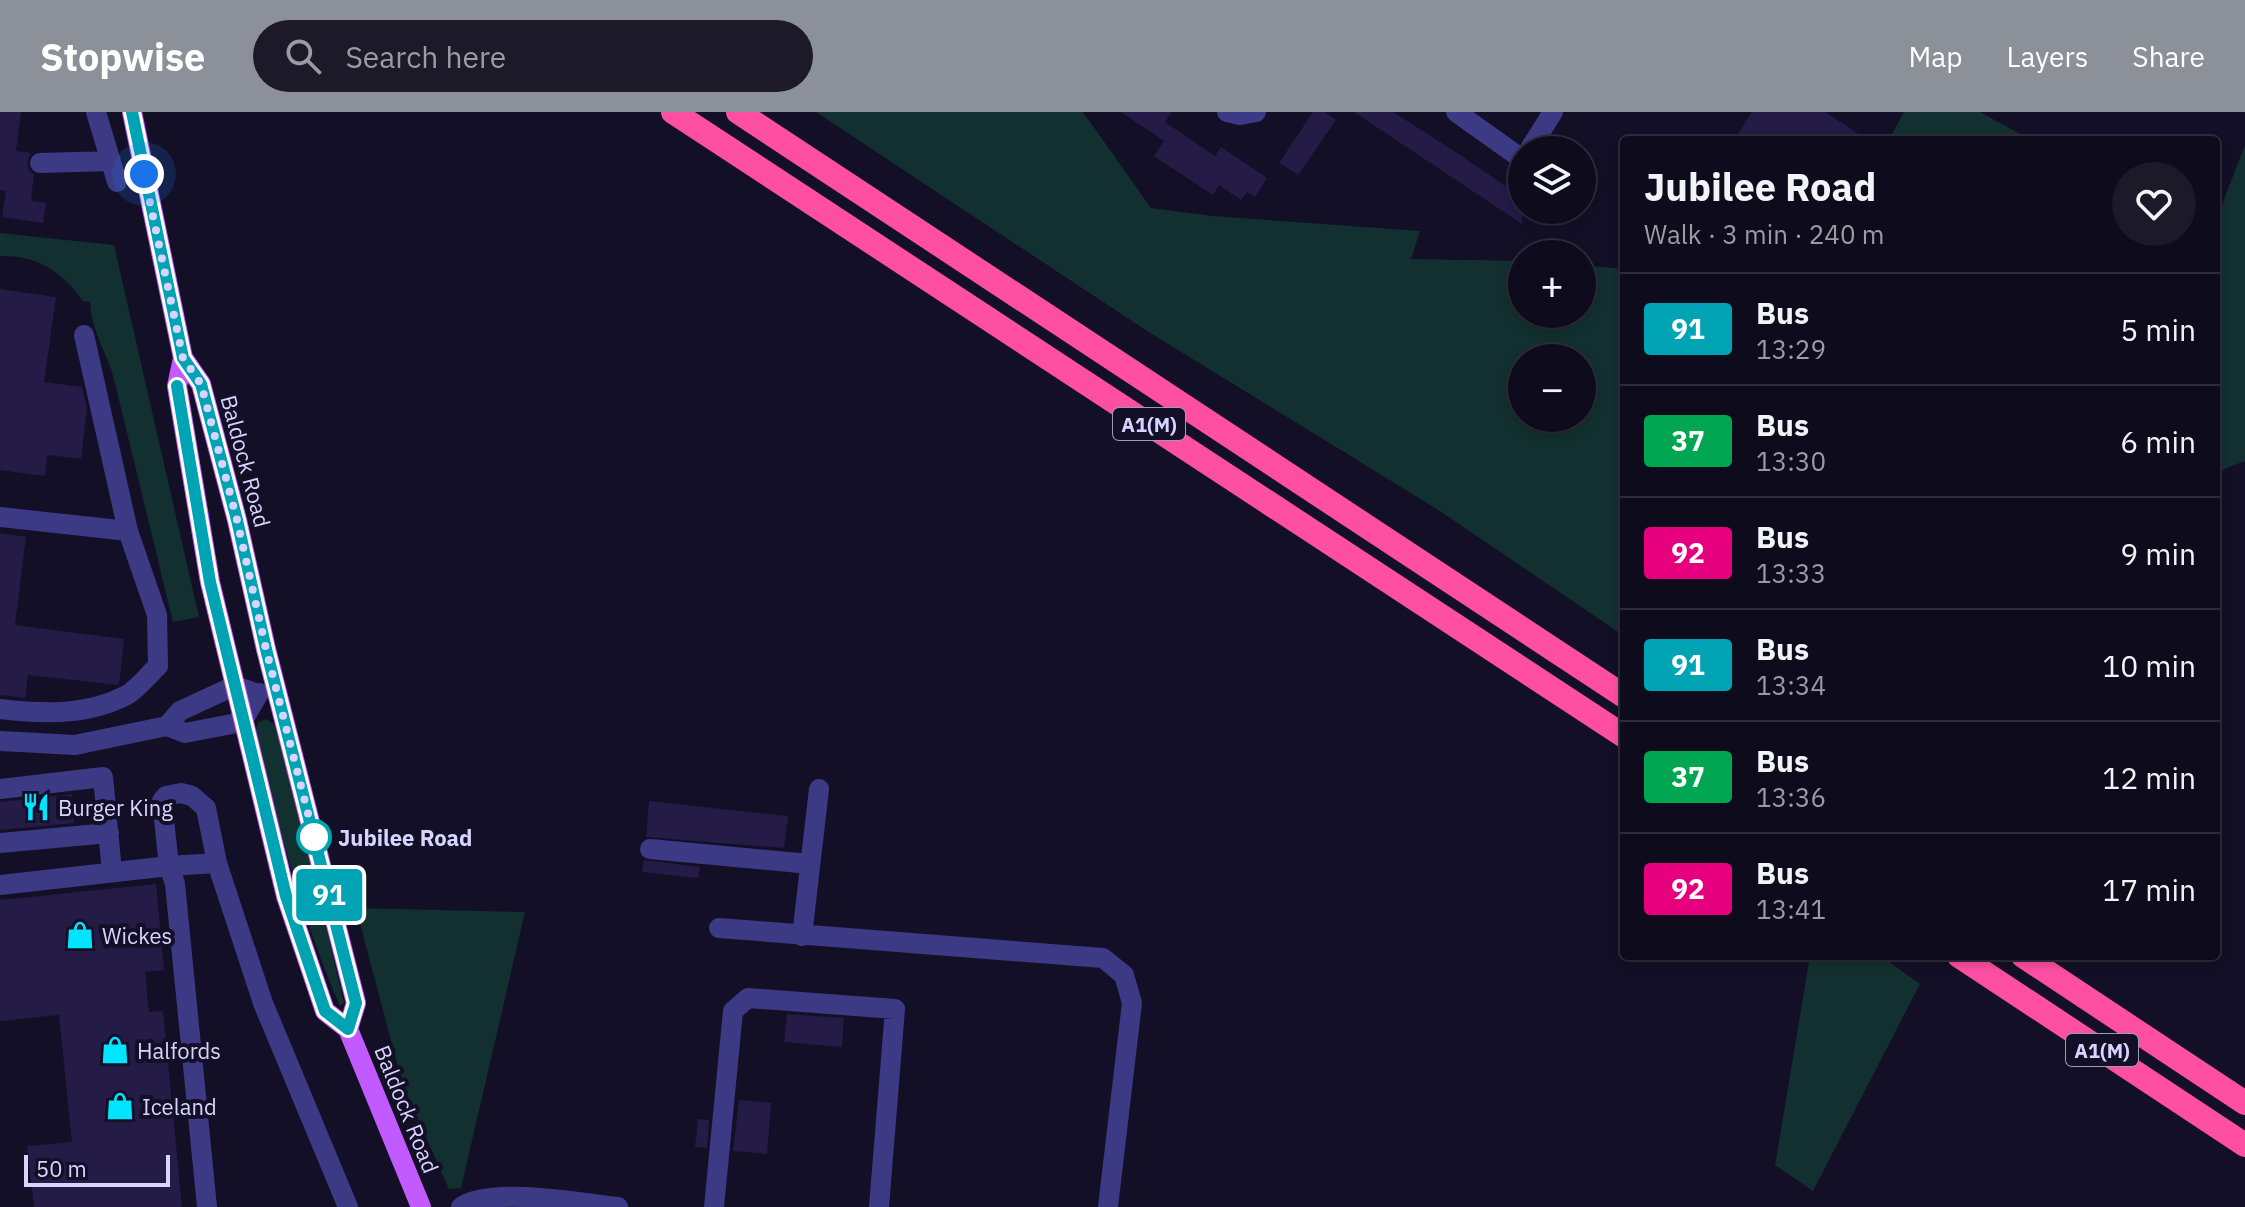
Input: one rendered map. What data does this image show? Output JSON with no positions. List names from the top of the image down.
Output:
{
  "streets": {
    "highway": ["A1(M)"],
    "main road": ["Baldock Road"]
  },
  "places": {
    "restaurant": ["Burger King"],
    "other": ["Jubilee Road"],
    "shop": ["Wickes", "Halfords", "Iceland"]
  },
  "lines": ["bus line 91"],
  "scale_bar": "50 m",
  "page": {
    "header": "Stopwise",
    "search": "Search here",
    "nav": ["Map", "Layers", "Share"],
    "on_map": "91",
    "map_buttons": ["+", "−"],
    "heading": ["Jubilee Road", "Walk · 3 min · 240 m"],
    "list": [
      {
        "mark": "91",
        "name": "Bus",
        "note": "13:29",
        "value": "5 min"
      },
      {
        "mark": "37",
        "name": "Bus",
        "note": "13:30",
        "value": "6 min"
      },
      {
        "mark": "92",
        "name": "Bus",
        "note": "13:33",
        "value": "9 min"
      },
      {
        "mark": "91",
        "name": "Bus",
        "note": "13:34",
        "value": "10 min"
      },
      {
        "mark": "37",
        "name": "Bus",
        "note": "13:36",
        "value": "12 min"
      },
      {
        "mark": "92",
        "name": "Bus",
        "note": "13:41",
        "value": "17 min"
      }
    ],
    "scale": "50 m"
  }
}
